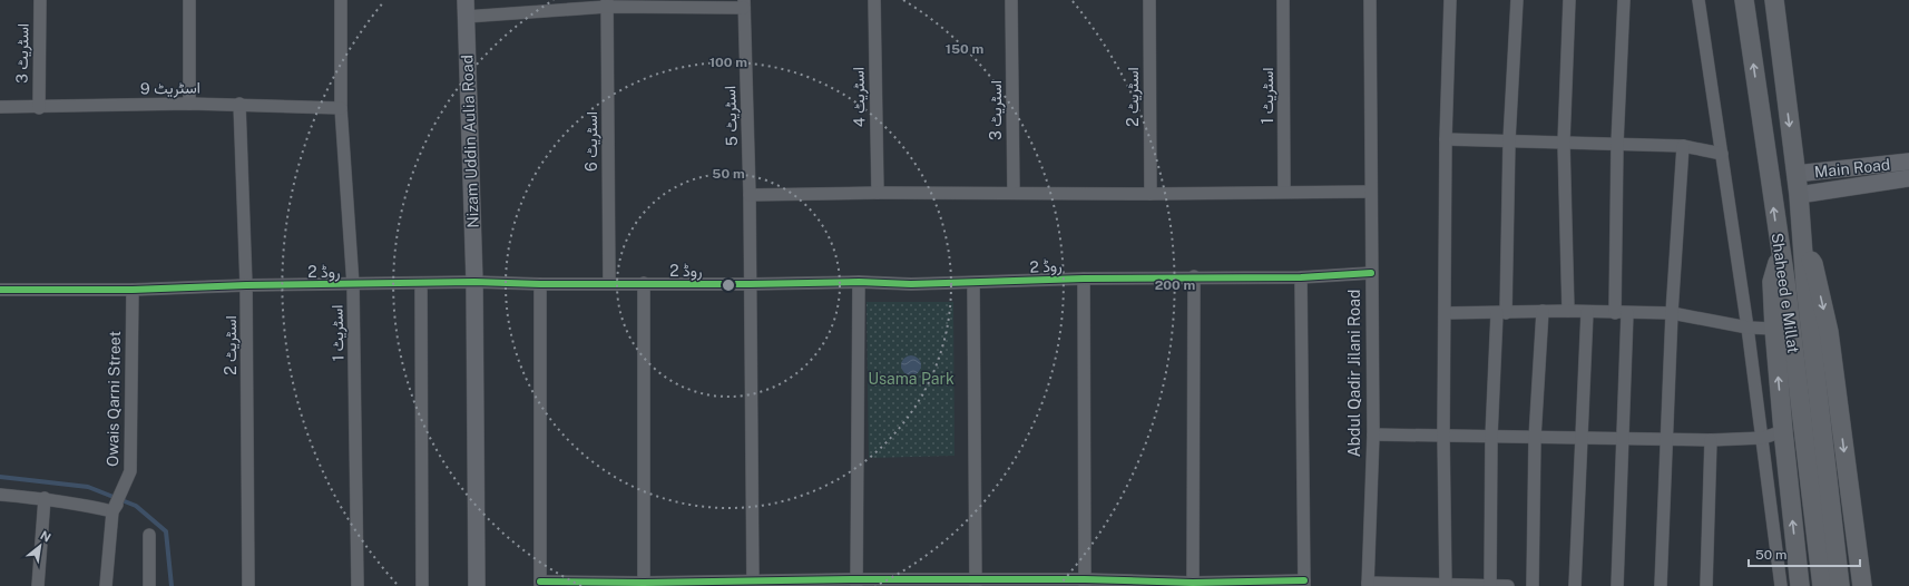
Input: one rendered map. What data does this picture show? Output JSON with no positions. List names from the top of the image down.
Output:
{
  "streets": {
    "main road": ["Nizam Uddin Aulia Road", "Main Road", "Shaheed e Millat"],
    "street": [
      "اسٹریٹ 3",
      "اسٹریٹ 9",
      "اسٹریٹ 1",
      "اسٹریٹ 4",
      "اسٹریٹ 2",
      "اسٹریٹ 5",
      "اسٹریٹ 6",
      "روڈ 2",
      "Abdul Qadir Jilani Road",
      "Owais Qarni Street"
    ]
  },
  "crossings": [
    ["اسٹریٹ 3", "اسٹریٹ 9"],
    ["اسٹریٹ 9", "اسٹریٹ 1"],
    ["اسٹریٹ 9", "اسٹریٹ 2"],
    ["اسٹریٹ 1", "روڈ 2"],
    ["اسٹریٹ 2", "روڈ 2"],
    ["اسٹریٹ 5", "روڈ 2"],
    ["Nizam Uddin Aulia Road", "روڈ 2"],
    ["اسٹریٹ 6", "روڈ 2"],
    ["Main Road", "Shaheed e Millat"],
    ["روڈ 2", "Abdul Qadir Jilani Road"],
    ["روڈ 2", "Owais Qarni Street"]
  ],
  "parks": ["Usama Park"],
  "scale_bar": "50 m",
  "north": "top right",
  "rings": [
    "150 m",
    "100 m",
    "50 m",
    "200 m"
  ]
}
